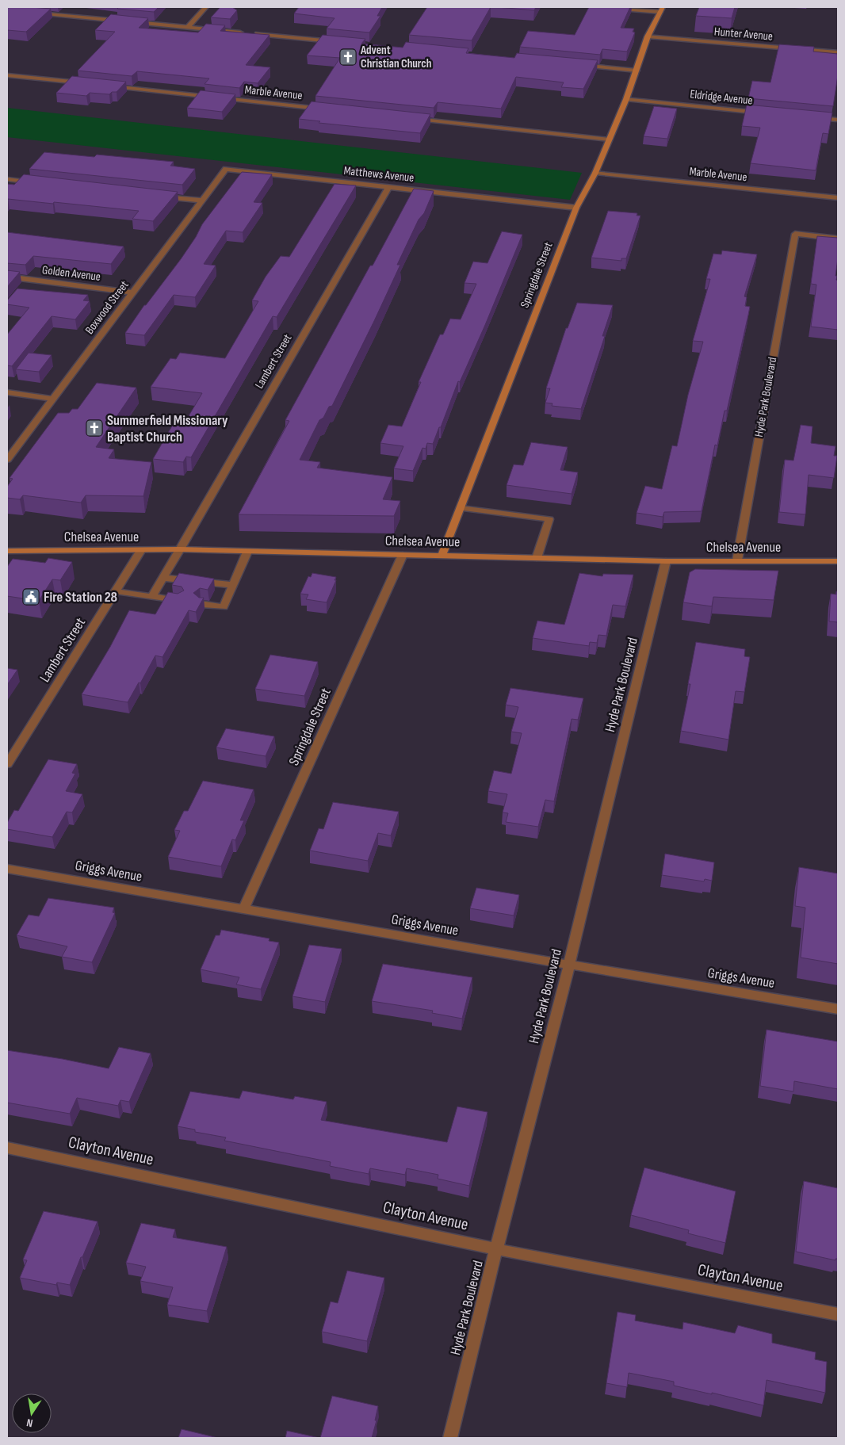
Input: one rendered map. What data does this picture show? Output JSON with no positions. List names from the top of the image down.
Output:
{
  "streets": {
    "street": [
      "Hunter Avenue",
      "Marble Avenue",
      "Eldridge Avenue",
      "Matthews Avenue",
      "Golden Avenue",
      "Springdale Street",
      "Boxwood Street",
      "Lambert Street",
      "Hyde Park Boulevard",
      "Chelsea Avenue",
      "Griggs Avenue",
      "Clayton Avenue"
    ]
  },
  "crossings": [
    ["Hunter Avenue", "Springdale Street"],
    ["Marble Avenue", "Springdale Street"],
    ["Eldridge Avenue", "Springdale Street"],
    ["Matthews Avenue", "Springdale Street"],
    ["Matthews Avenue", "Boxwood Street"],
    ["Matthews Avenue", "Lambert Street"],
    ["Golden Avenue", "Boxwood Street"],
    ["Springdale Street", "Chelsea Avenue"],
    ["Springdale Street", "Griggs Avenue"],
    ["Lambert Street", "Chelsea Avenue"],
    ["Hyde Park Boulevard", "Chelsea Avenue"],
    ["Hyde Park Boulevard", "Griggs Avenue"],
    ["Hyde Park Boulevard", "Clayton Avenue"]
  ],
  "places": {
    "church": ["Advent Christian Church", "Summerfield Missionary Baptist Church"],
    "public building": ["Fire Station 28"]
  },
  "north": "bottom"
}
